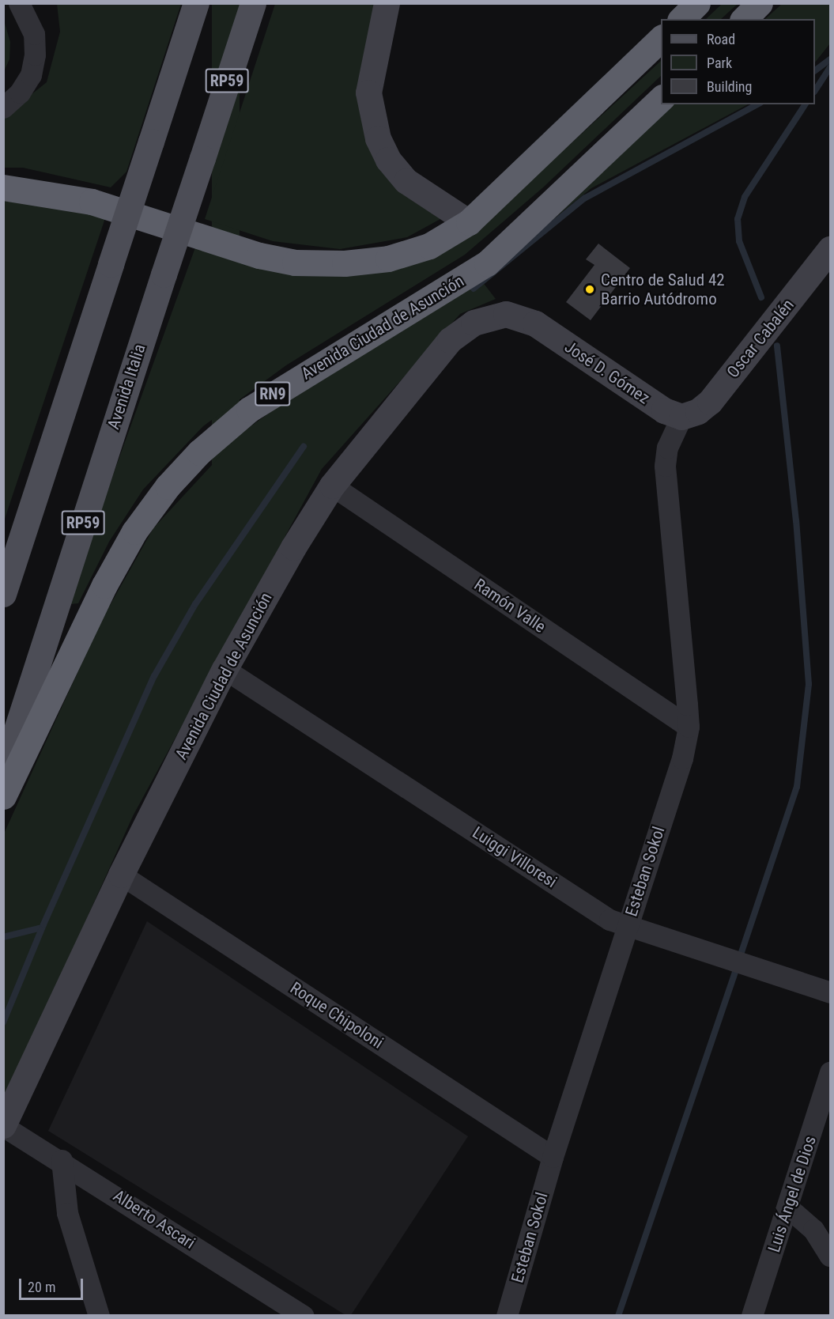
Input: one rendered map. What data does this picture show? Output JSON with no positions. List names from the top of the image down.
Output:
{
  "streets": {
    "highway": ["Avenida Ciudad de Asunción", "RN9"],
    "main road": ["RP59", "Avenida Italia"],
    "street": [
      "Oscar Cabalén",
      "José D. Gómez",
      "Ramón Valle",
      "Luiggi Villoresi",
      "Esteban Sokol",
      "Roque Chipoloni",
      "Luis Ángel de Dios",
      "Alberto Ascari"
    ]
  },
  "crossings": [
    ["Avenida Ciudad de Asunción", "José D. Gómez"],
    ["Avenida Ciudad de Asunción", "Ramón Valle"],
    ["Avenida Ciudad de Asunción", "Luiggi Villoresi"],
    ["Avenida Ciudad de Asunción", "Roque Chipoloni"],
    ["Avenida Ciudad de Asunción", "Alberto Ascari"],
    ["Oscar Cabalén", "José D. Gómez"],
    ["Oscar Cabalén", "Esteban Sokol"],
    ["José D. Gómez", "Esteban Sokol"],
    ["Ramón Valle", "Esteban Sokol"],
    ["Luiggi Villoresi", "Esteban Sokol"],
    ["Esteban Sokol", "Roque Chipoloni"]
  ],
  "places": ["Centro de Salud 42 Barrio Autódromo"],
  "legend": ["Road", "Park", "Building"],
  "scale_bar": "20 m"
}
